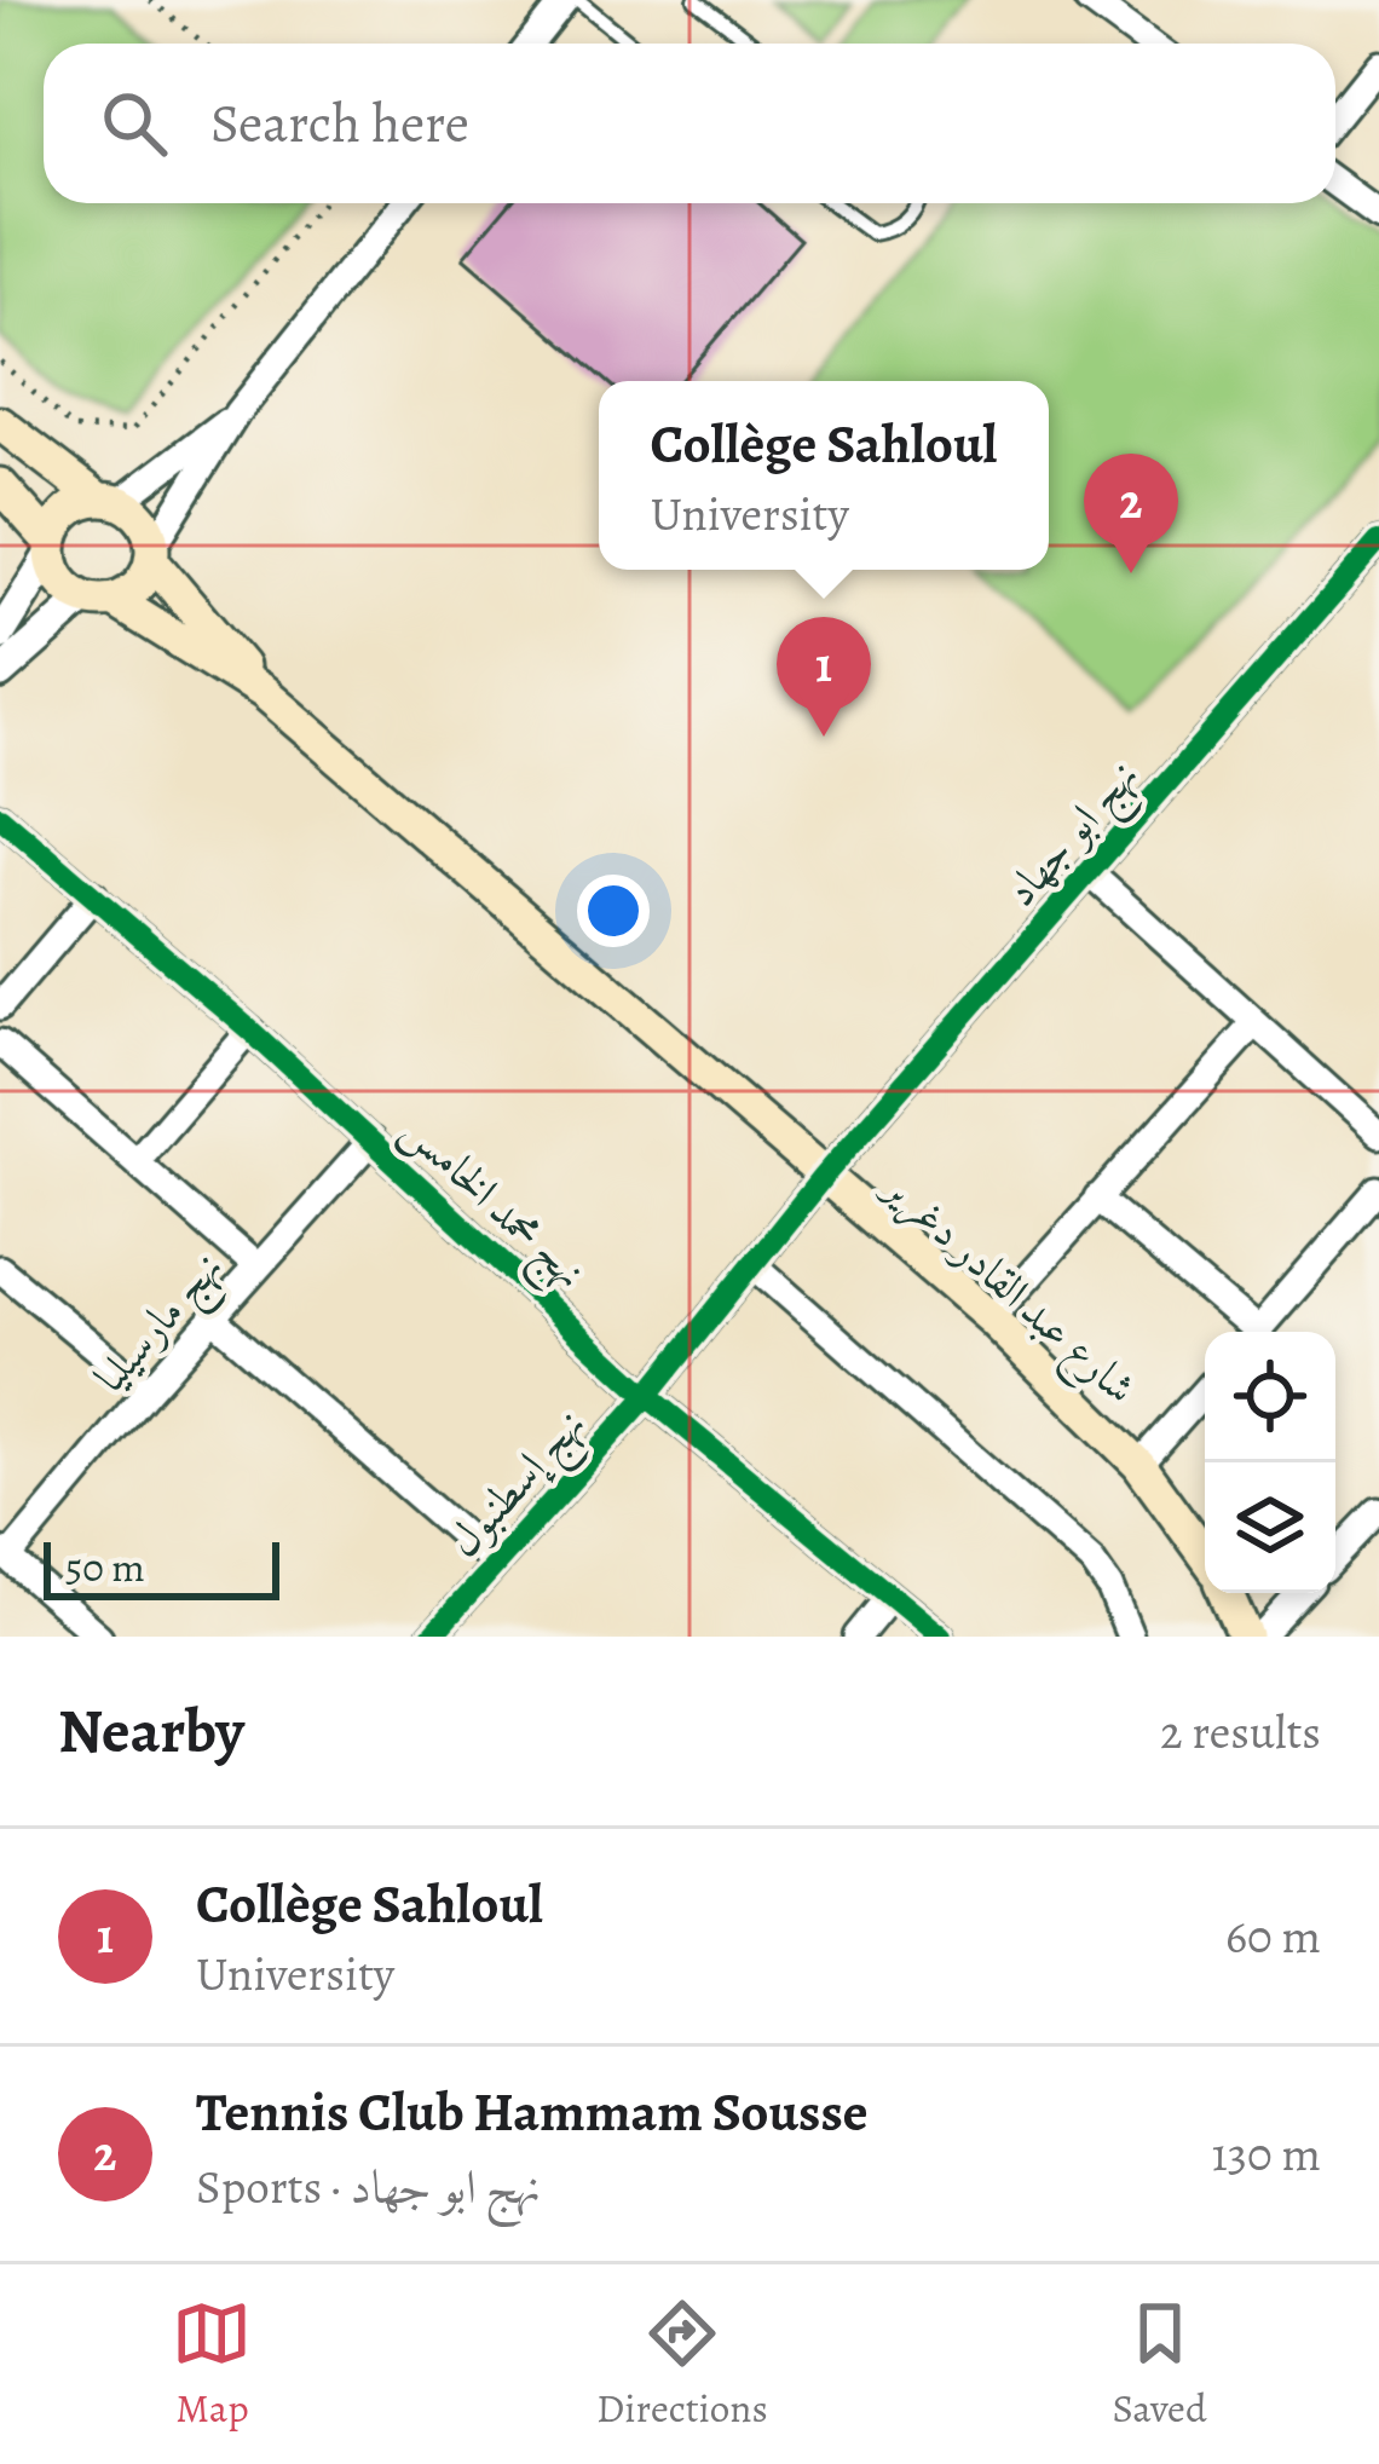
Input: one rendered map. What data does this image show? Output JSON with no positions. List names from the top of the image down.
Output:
{
  "streets": {
    "main road": ["شارع عبد القادر دغرير"],
    "street": [
      "نهج ابو جهاد",
      "نهج محمد الخامس",
      "نهج مارسيليا",
      "نهج إسطنبول"
    ]
  },
  "crossings": [
    ["نهج ابو جهاد", "شارع عبد القادر دغرير"],
    ["نهج ابو جهاد", "نهج إسطنبول"],
    ["نهج محمد الخامس", "نهج مارسيليا"],
    ["نهج محمد الخامس", "نهج إسطنبول"],
    ["شارع عبد القادر دغرير", "نهج إسطنبول"]
  ],
  "scale_bar": "50 m",
  "page": {
    "search": "Search here",
    "popup": ["Collège Sahloul", "University"],
    "pins": ["2", "1"],
    "scale": "50 m",
    "heading": ["Nearby", "2 results"],
    "list": [
      {
        "mark": "1",
        "name": "Collège Sahloul",
        "note": "University",
        "value": "60 m"
      },
      {
        "mark": "2",
        "name": "Tennis Club Hammam Sousse",
        "note": "Sports · نهج ابو جهاد",
        "value": "130 m"
      }
    ],
    "nav": ["Map", "Directions", "Saved"]
  }
}
